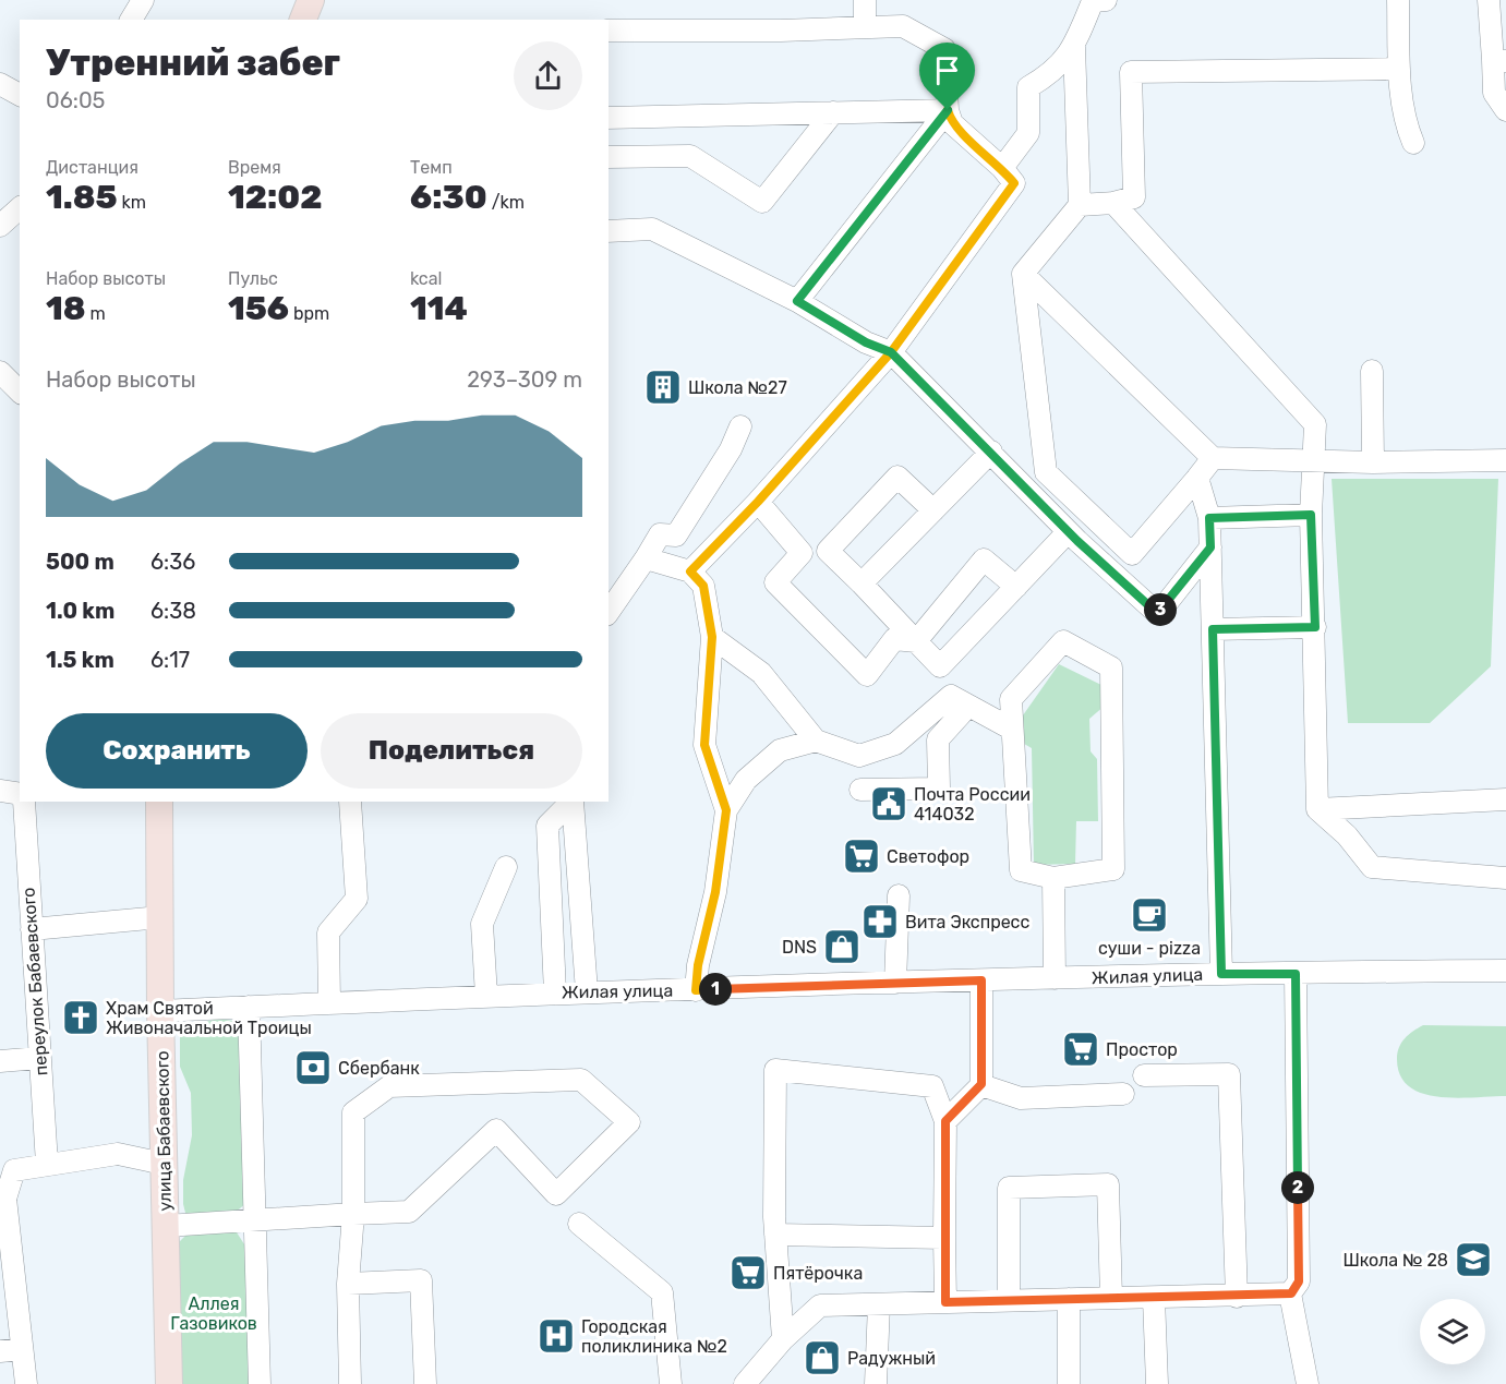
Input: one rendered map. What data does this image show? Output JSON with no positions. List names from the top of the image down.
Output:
{
  "streets": {
    "main road": ["улица Бабаевского"],
    "street": ["Жилая улица", "переулок Бабаевского"]
  },
  "crossings": [
    ["Жилая улица", "улица Бабаевского"]
  ],
  "parks": ["Аллея Газовиков"],
  "places": {
    "building": ["Школа №27"],
    "public building": ["Почта России 414032"],
    "supermarket": ["Светофор", "Простор", "Пятёрочка"],
    "cafe": ["суши - pizza"],
    "pharmacy": ["Вита Экспресс"],
    "shop": ["DNS", "Радужный"],
    "church": ["Храм Святой Живоначальной Троицы"],
    "bank": ["Сбербанк"],
    "school or university": ["Школа № 28"],
    "hospital": ["Городская поликлиника №2"]
  },
  "page": {
    "heading": ["Утренний забег", "06:05"],
    "stats": [
      ["Дистанция", "1.85 km"],
      ["Время", "12:02"],
      ["Темп", "6:30 /km"],
      ["Набор высоты", "18 m"],
      ["Пульс", "156 bpm"],
      ["kcal", "114"]
    ],
    "chart": ["Набор высоты", "293–309 m"],
    "list": [
      {
        "name": "500 m",
        "note": "6:36"
      },
      {
        "name": "1.0 km",
        "note": "6:38"
      },
      {
        "name": "1.5 km",
        "note": "6:17"
      }
    ],
    "pins": ["3", "1", "2"],
    "buttons": ["Сохранить", "Поделиться"]
  }
}
